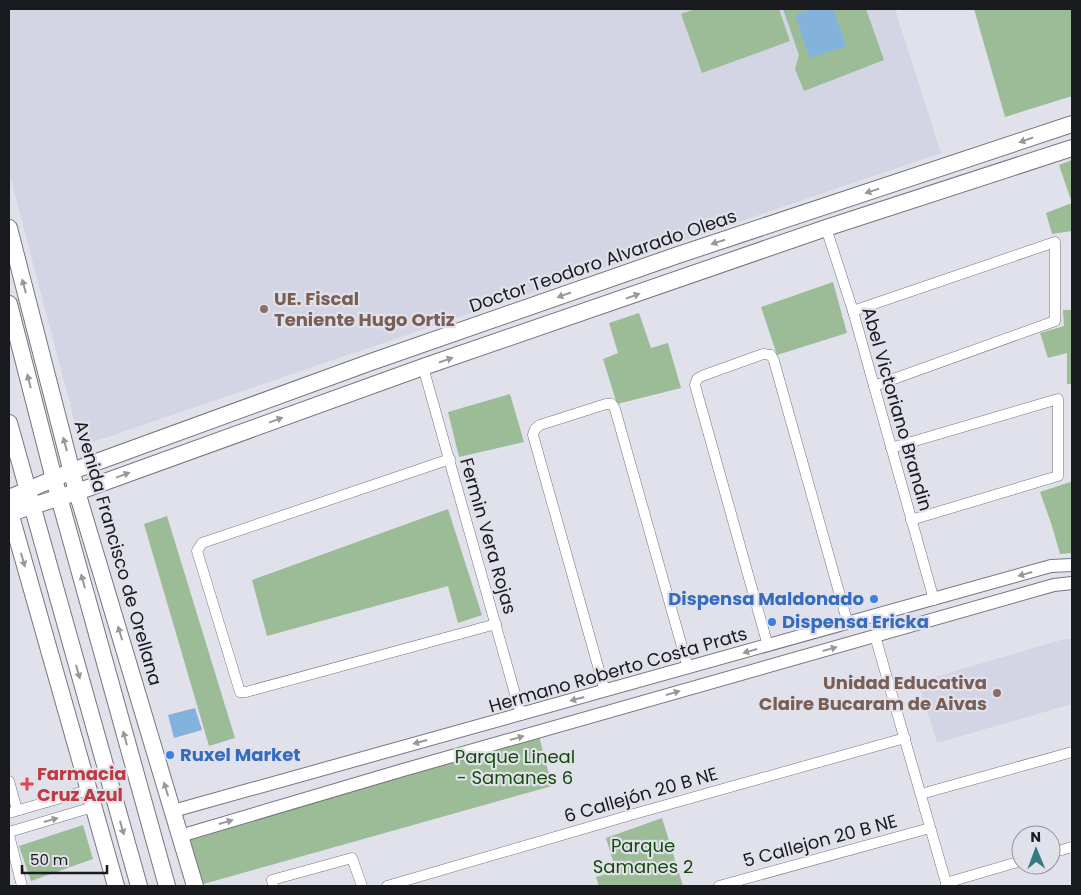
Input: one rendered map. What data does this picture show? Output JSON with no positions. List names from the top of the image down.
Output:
{
  "streets": {
    "main road": ["Doctor Teodoro Alvarado Oleas", "Avenida Francisco de Orellana"],
    "street": [
      "Abel Victoriano Brandin",
      "Fermin Vera Rojas",
      "Hermano Roberto Costa Prats",
      "6 Callejón 20 B NE",
      "5 Callejon 20 B NE"
    ]
  },
  "crossings": [
    ["Doctor Teodoro Alvarado Oleas", "Avenida Francisco de Orellana"],
    ["Abel Victoriano Brandin", "Hermano Roberto Costa Prats"],
    ["Fermin Vera Rojas", "Hermano Roberto Costa Prats"],
    ["Avenida Francisco de Orellana", "Hermano Roberto Costa Prats"]
  ],
  "parks": ["Parque Lineal - Samanes 6", "Parque Samanes 2"],
  "places": {
    "other": [
      "UE. Fiscal Teniente Hugo Ortiz",
      "Dispensa Maldonado",
      "Dispensa Ericka",
      "Unidad Educativa Claire Bucaram de Aivas",
      "Ruxel Market"
    ],
    "health": ["Farmacia Cruz Azul"]
  },
  "scale_bar": "50 m",
  "north": "top"
}
